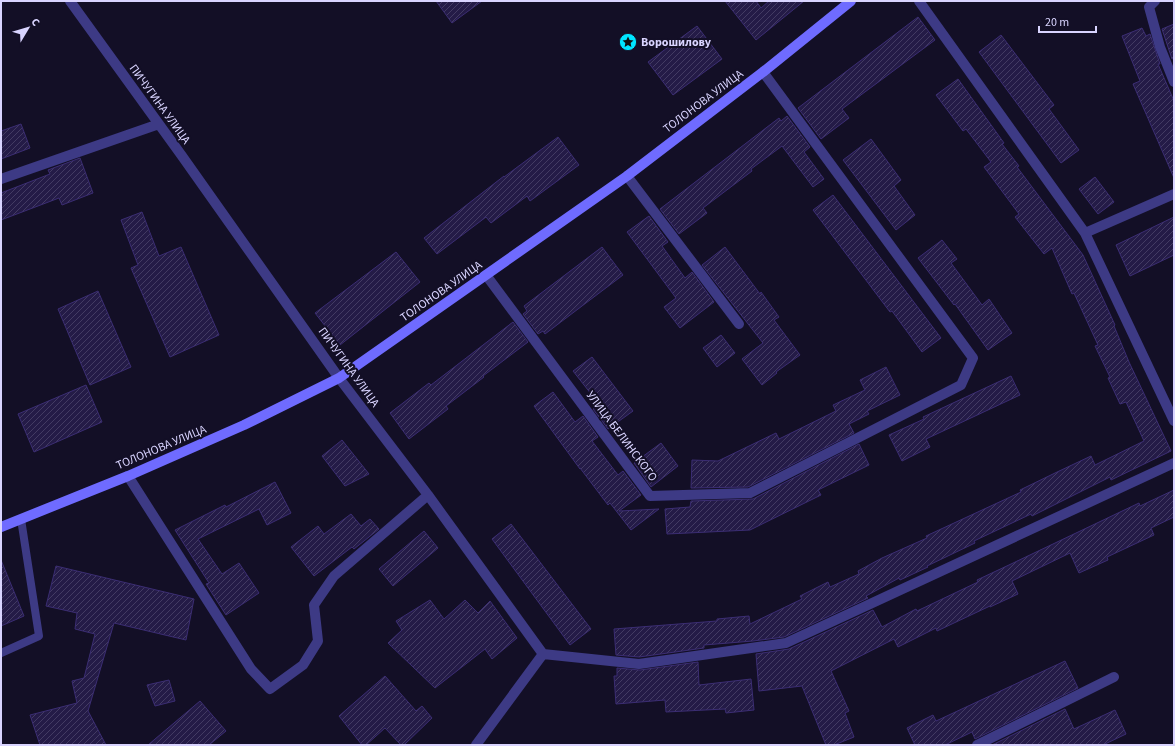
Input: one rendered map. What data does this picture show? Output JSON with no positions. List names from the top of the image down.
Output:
{
  "streets": {
    "main road": ["ТОЛОНОВА УЛИЦА"],
    "street": ["ПИЧУГИНА УЛИЦА", "УЛИЦА БЕЛИНСКОГО"]
  },
  "crossings": [
    ["ТОЛОНОВА УЛИЦА", "ПИЧУГИНА УЛИЦА"],
    ["ТОЛОНОВА УЛИЦА", "УЛИЦА БЕЛИНСКОГО"]
  ],
  "places": {
    "place": ["Ворошилову"]
  },
  "scale_bar": "20 m",
  "north": "top right"
}
